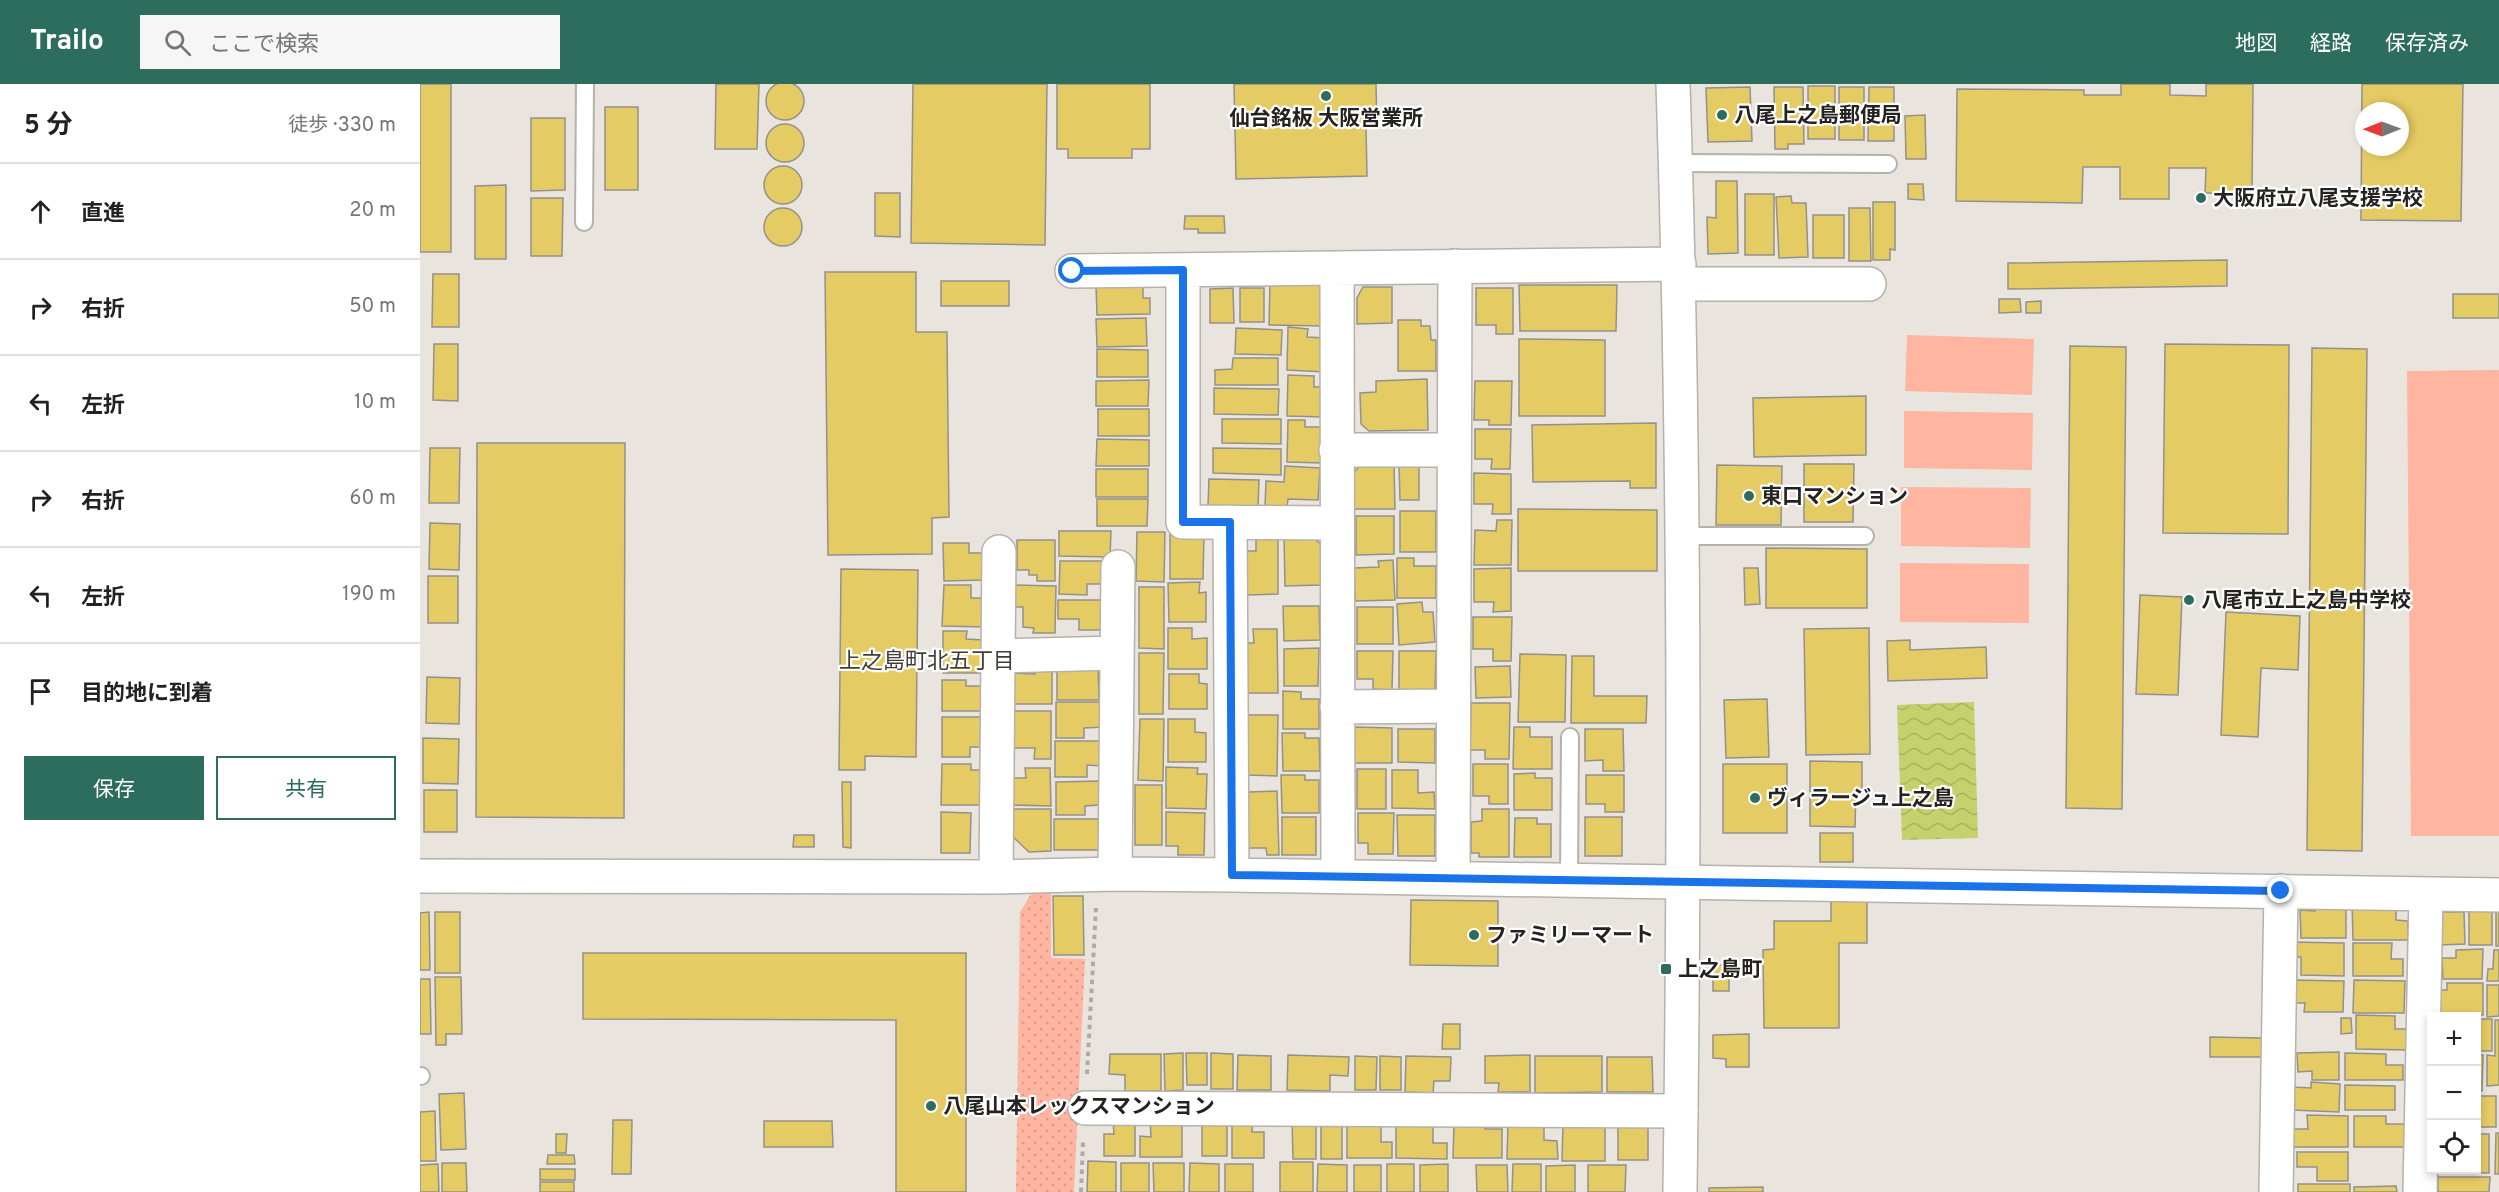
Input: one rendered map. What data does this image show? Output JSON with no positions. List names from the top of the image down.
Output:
{
  "districts": ["上之島町北五丁目"],
  "places": {
    "other": [
      "仙台銘板 大阪営業所",
      "八尾上之島郵便局",
      "大阪府立八尾支援学校",
      "東口マンション",
      "八尾市立上之島中学校",
      "ヴィラージュ上之島",
      "ファミリーマート",
      "八尾山本レックスマンション"
    ],
    "transit": ["上之島町"]
  },
  "north": "left",
  "page": {
    "header": "Trailo",
    "search": "ここで検索",
    "nav": ["地図", "経路", "保存済み"],
    "heading": ["5 分", "徒歩 · 330 m"],
    "list": [
      ["直進", "20 m"],
      ["右折", "50 m"],
      ["左折", "10 m"],
      ["右折", "60 m"],
      ["左折", "190 m"],
      "目的地に到着"
    ],
    "buttons": ["保存", "共有"],
    "map_buttons": ["+", "−"]
  }
}
